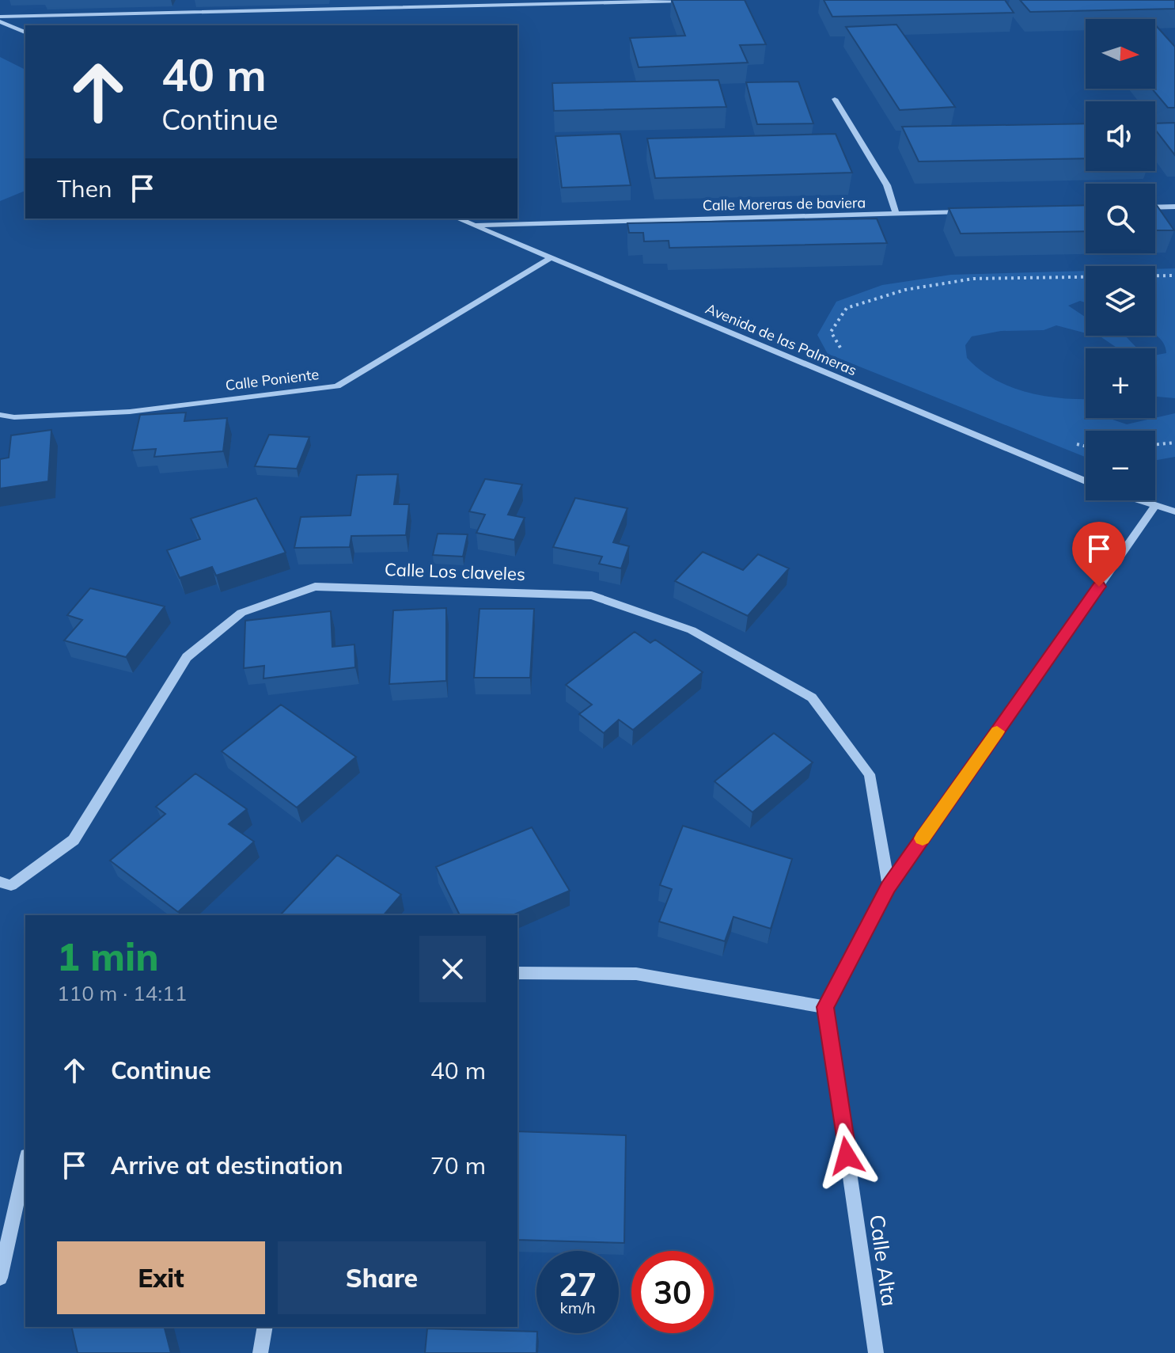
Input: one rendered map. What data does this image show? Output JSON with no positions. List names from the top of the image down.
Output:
{
  "streets": {
    "street": [
      "Calle Moreras de baviera",
      "Avenida de las Palmeras",
      "Calle Poniente",
      "Calle Los claveles",
      "Calle Alta"
    ]
  },
  "crossings": [
    ["Calle Moreras de baviera", "Avenida de las Palmeras"],
    ["Avenida de las Palmeras", "Calle Poniente"]
  ],
  "north": "right",
  "page": {
    "map_buttons": ["+", "−"],
    "turn": ["40 m", "Continue"],
    "then": "Then",
    "heading": ["1 min", "110 m · 14:11"],
    "list": [
      {
        "name": "Continue",
        "value": "40 m"
      },
      {
        "name": "Arrive at destination",
        "value": "70 m"
      }
    ],
    "buttons": ["Exit", "Share"],
    "speed": "27 km/h",
    "limit": "30"
  }
}
